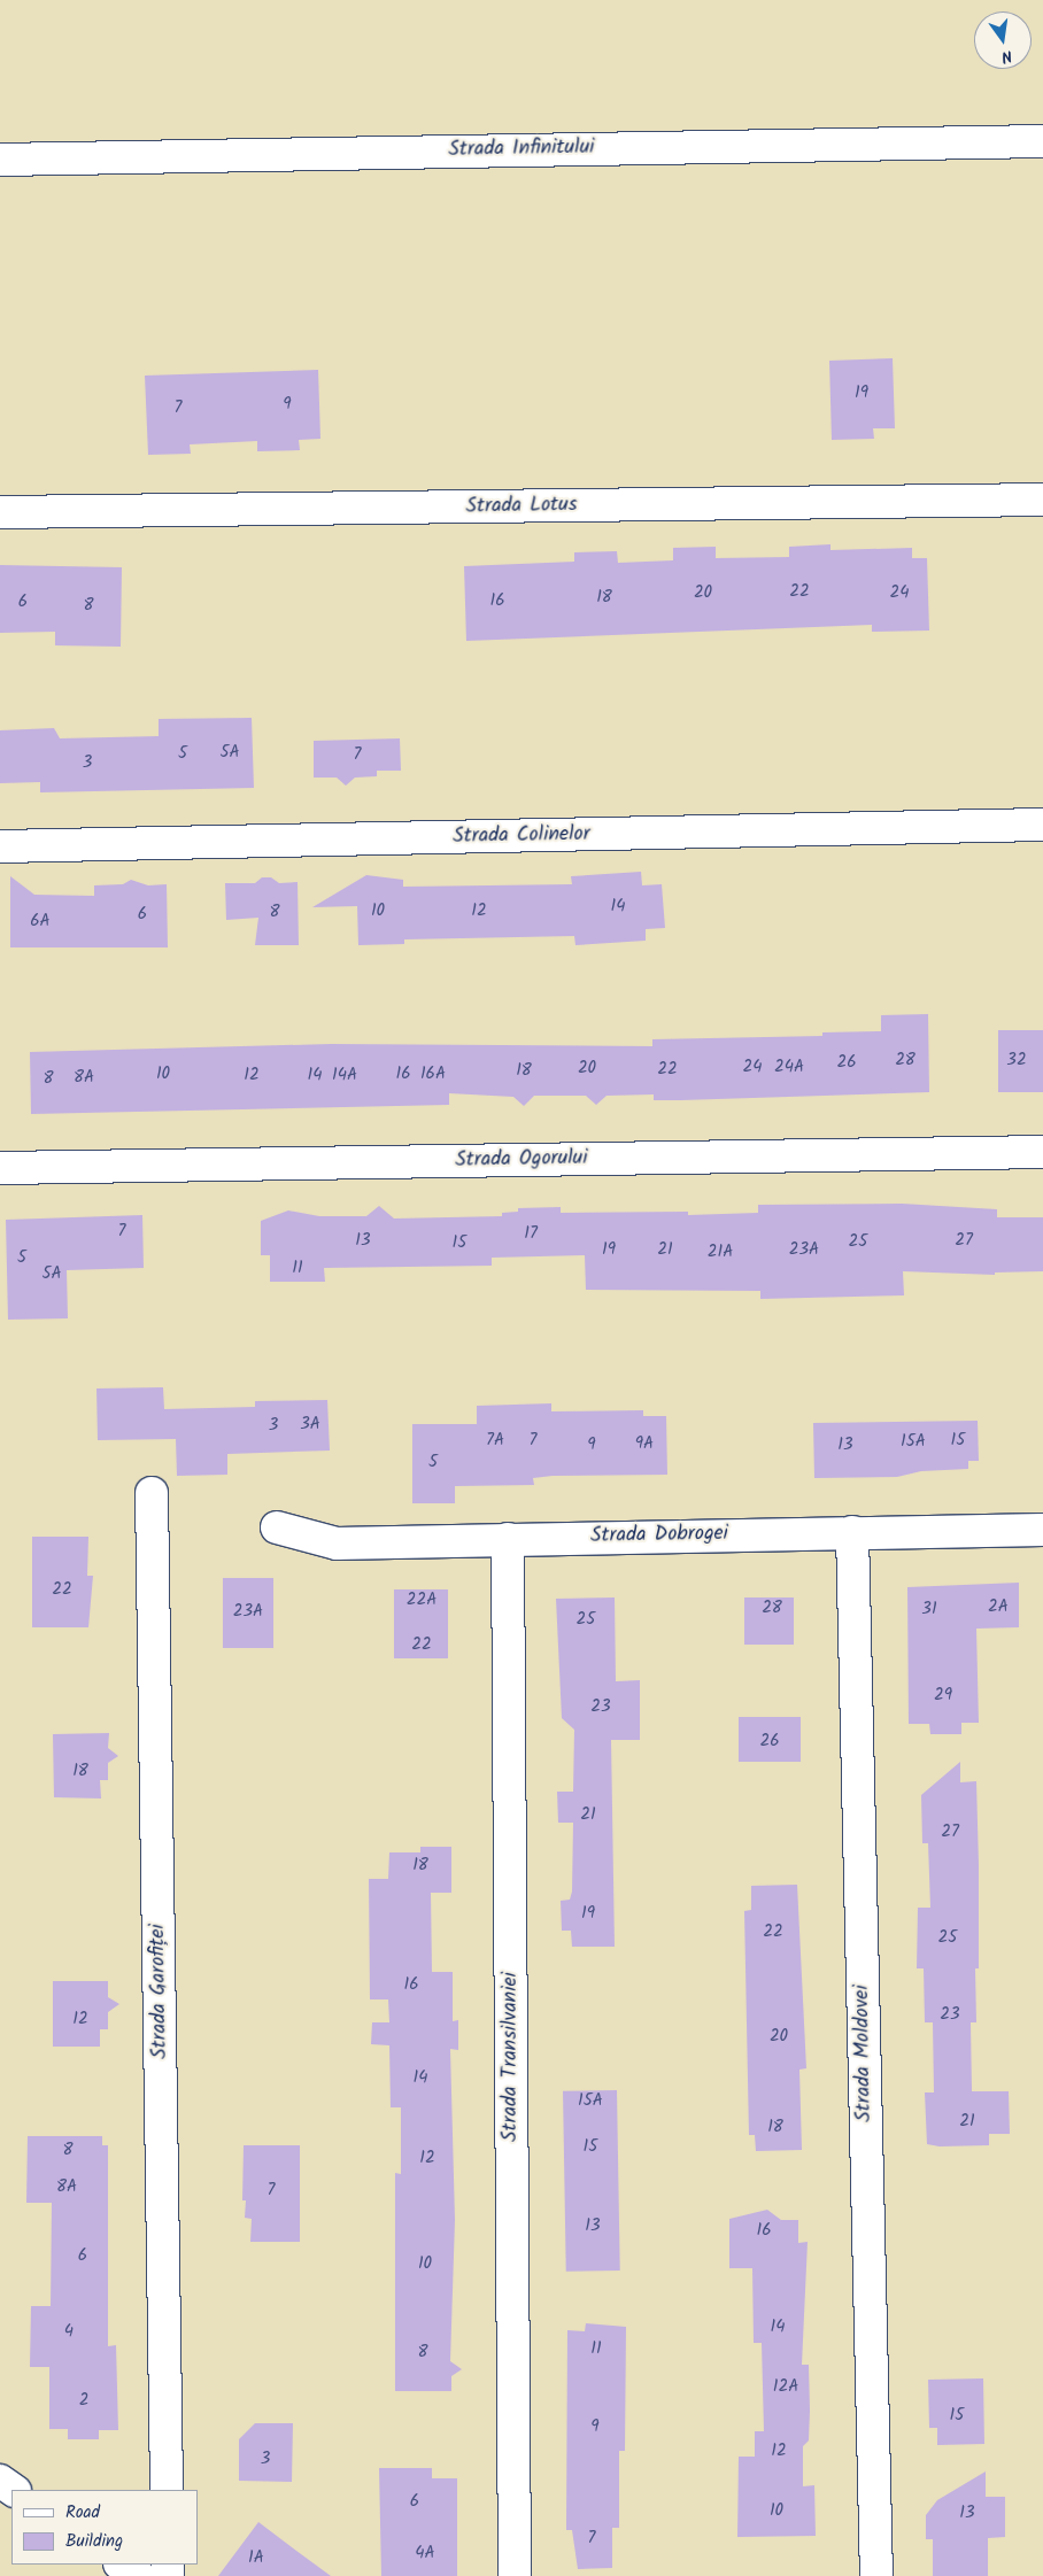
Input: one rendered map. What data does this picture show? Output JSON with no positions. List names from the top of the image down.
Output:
{
  "streets": {
    "street": [
      "Strada Infinitului",
      "Strada Lotus",
      "Strada Colinelor",
      "Strada Ogorului",
      "Strada Dobrogei",
      "Strada Garofiței",
      "Strada Moldovei",
      "Strada Transilvaniei"
    ]
  },
  "crossings": [
    ["Strada Dobrogei", "Strada Moldovei"],
    ["Strada Dobrogei", "Strada Transilvaniei"]
  ],
  "house_numbers": [
    "19",
    "9",
    "7",
    "22",
    "20",
    "24",
    "18",
    "16",
    "6",
    "8",
    "5A",
    "5",
    "7",
    "3",
    "14",
    "10",
    "12",
    "8",
    "6",
    "6A",
    "28",
    "32",
    "26",
    "24",
    "24A",
    "20",
    "22",
    "18",
    "10",
    "16",
    "16A",
    "12",
    "14",
    "14A",
    "8A",
    "8",
    "7",
    "17",
    "13",
    "27",
    "25",
    "15",
    "19",
    "21",
    "23A",
    "21A",
    "5",
    "11",
    "5A",
    "3A",
    "3",
    "7A",
    "7",
    "15",
    "15A",
    "9A",
    "9",
    "13",
    "5",
    "22",
    "22A",
    "2A",
    "28",
    "31",
    "23A",
    "25",
    "22",
    "29",
    "23",
    "26",
    "18",
    "21",
    "27",
    "18",
    "19",
    "22",
    "25",
    "16",
    "23",
    "12",
    "20",
    "14",
    "15A",
    "21",
    "18",
    "15",
    "8",
    "12",
    "8A",
    "7",
    "13",
    "16",
    "6",
    "10",
    "14",
    "4",
    "11",
    "8",
    "12A",
    "2",
    "15",
    "9",
    "12",
    "3",
    "6",
    "10",
    "13",
    "7",
    "4A",
    "1A"
  ],
  "legend": ["Road", "Building"],
  "north": "bottom"
}
